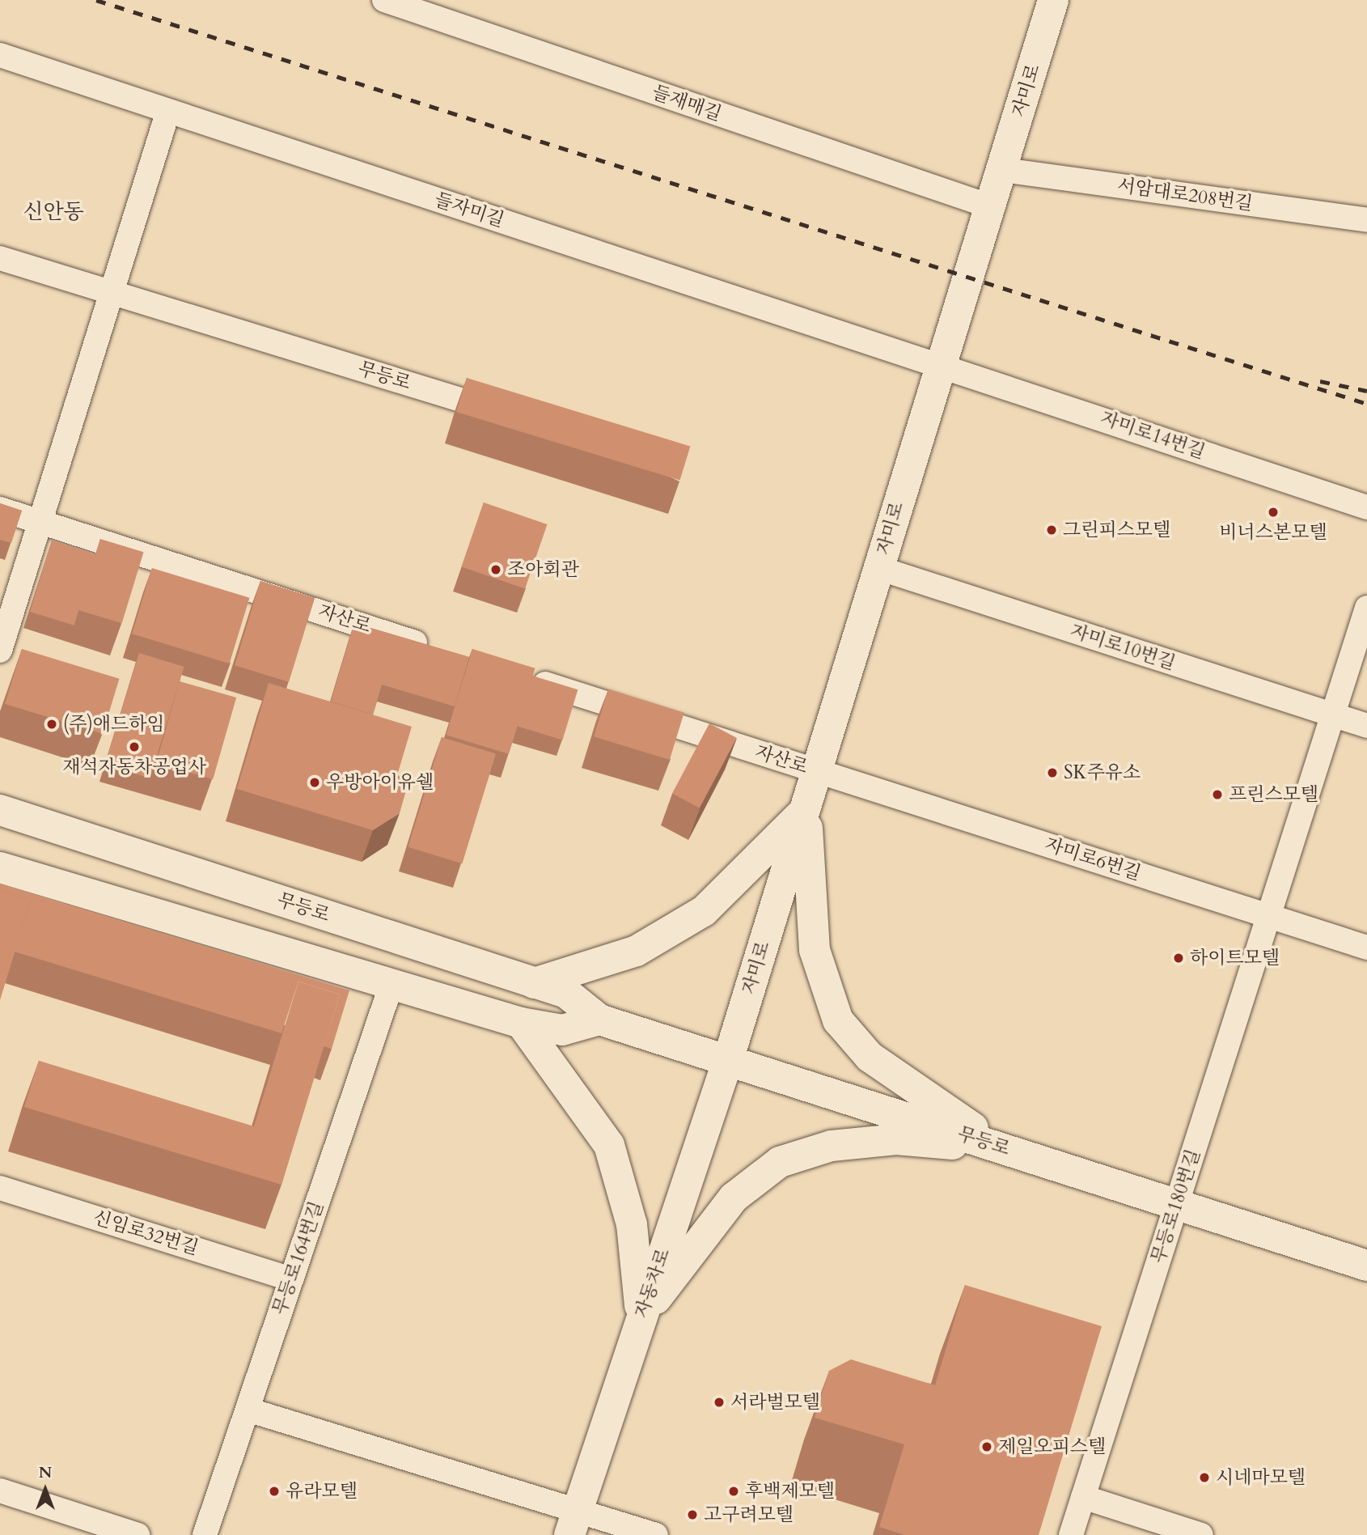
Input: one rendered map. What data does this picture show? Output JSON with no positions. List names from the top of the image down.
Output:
{
  "streets": {
    "street": [
      "자미로",
      "들재매길",
      "서암대로208번길",
      "들자미길",
      "무등로",
      "자미로14번길",
      "자산로",
      "자미로10번길",
      "자미로6번길",
      "무등로180번길",
      "신임로32번길",
      "무등로164번길",
      "자동차로"
    ]
  },
  "crossings": [
    ["자미로", "들재매길"],
    ["자미로", "서암대로208번길"],
    ["자미로", "들자미길"],
    ["자미로", "무등로"],
    ["자미로", "자미로14번길"],
    ["자미로", "자산로"],
    ["자미로", "자미로10번길"],
    ["자미로", "자미로6번길"],
    ["자미로", "자동차로"],
    ["들자미길", "자미로14번길"],
    ["무등로", "무등로180번길"],
    ["무등로", "자동차로"],
    ["자산로", "자미로6번길"],
    ["자미로10번길", "무등로180번길"],
    ["자미로6번길", "무등로180번길"],
    ["신임로32번길", "무등로164번길"]
  ],
  "districts": ["신안동"],
  "places": [
    "비너스본모텔",
    "그린피스모텔",
    "조아회관",
    "(주)애드하임",
    "재석자동차공업사",
    "SK주유소",
    "우방아이유쉘",
    "프린스모텔",
    "하이트모텔",
    "서라벌모텔",
    "제일오피스텔",
    "시네마모텔",
    "유라모텔",
    "후백제모텔",
    "고구려모텔"
  ],
  "north": "top"
}
